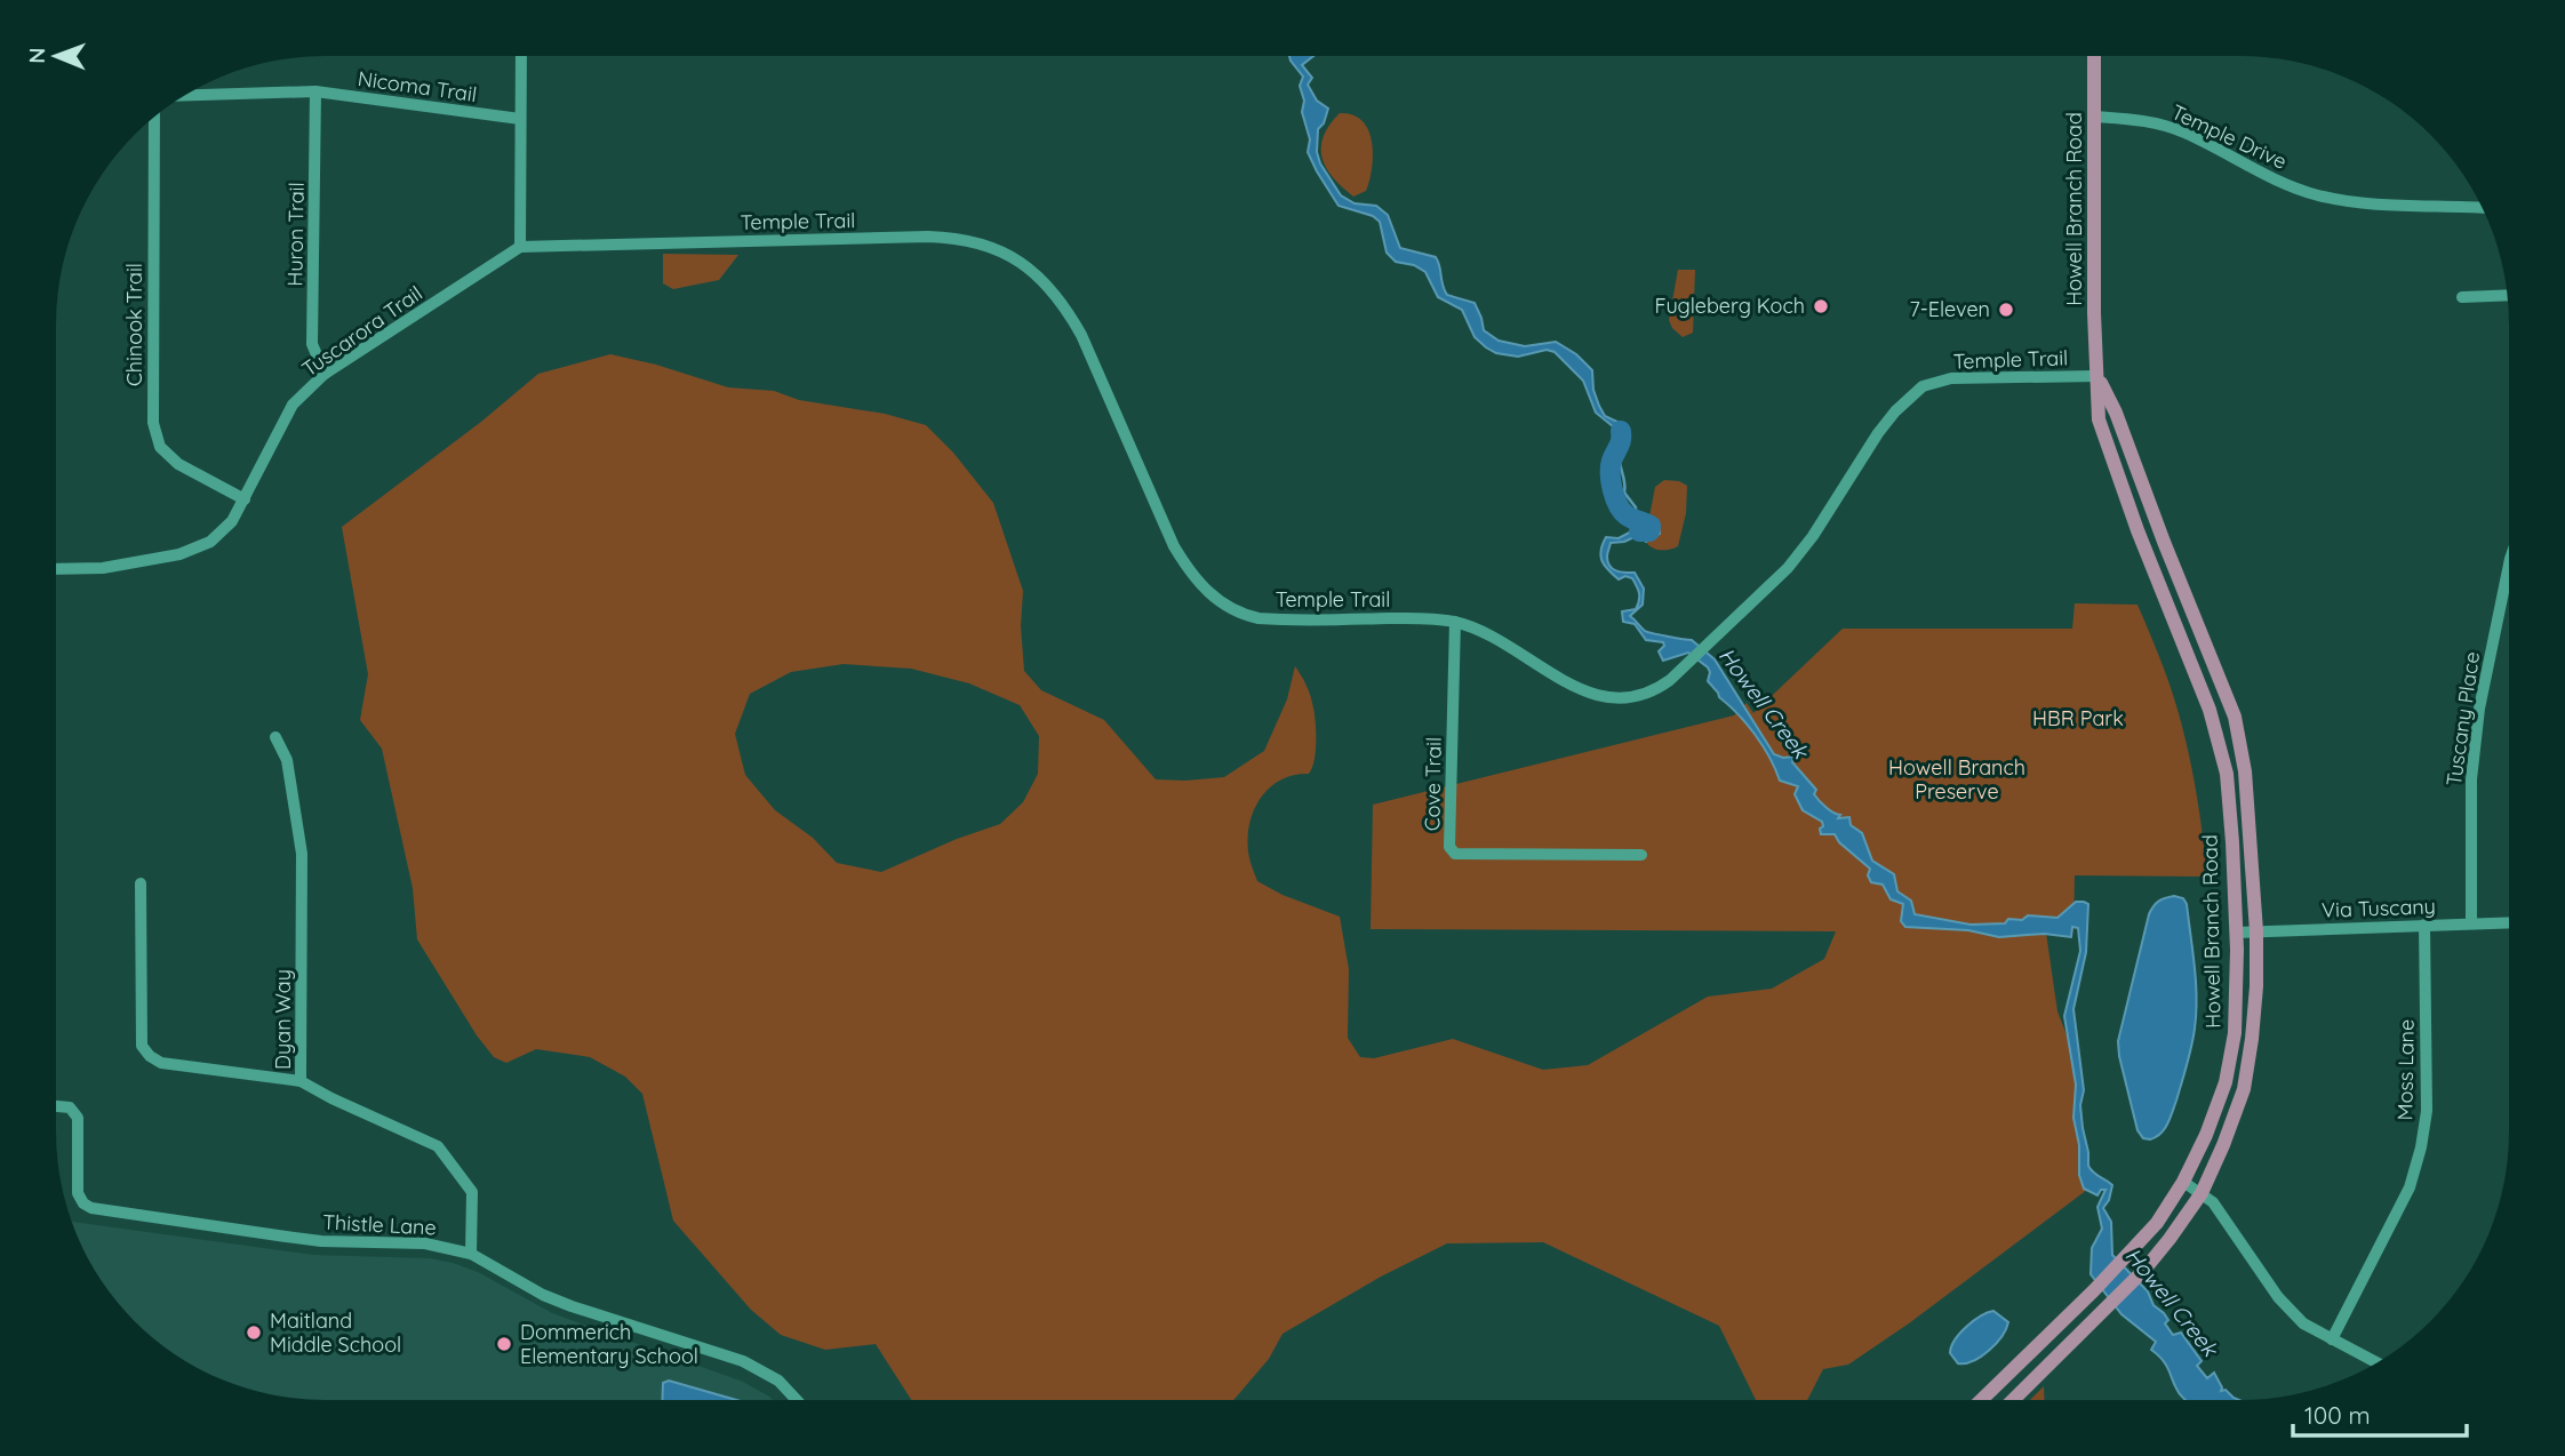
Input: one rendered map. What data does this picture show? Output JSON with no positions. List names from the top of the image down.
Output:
{
  "streets": {
    "main road": ["Howell Branch Road"],
    "street": [
      "Nicoma Trail",
      "Temple Drive",
      "Temple Trail",
      "Huron Trail",
      "Chinook Trail",
      "Tuscarora Trail",
      "Tuscany Place",
      "Cove Trail",
      "Via Tuscany",
      "Dyan Way",
      "Moss Lane",
      "Thistle Lane"
    ]
  },
  "crossings": [
    ["Nicoma Trail", "Huron Trail"],
    ["Temple Drive", "Howell Branch Road"],
    ["Howell Branch Road", "Temple Trail"],
    ["Howell Branch Road", "Via Tuscany"],
    ["Temple Trail", "Tuscarora Trail"],
    ["Temple Trail", "Cove Trail"],
    ["Huron Trail", "Tuscarora Trail"],
    ["Chinook Trail", "Tuscarora Trail"],
    ["Tuscany Place", "Via Tuscany"],
    ["Via Tuscany", "Moss Lane"],
    ["Dyan Way", "Thistle Lane"]
  ],
  "water": ["Howell Creek"],
  "parks": ["HBR Park", "Howell Branch Preserve"],
  "places": [
    "Fugleberg Koch",
    "7-Eleven",
    "Maitland Middle School",
    "Dommerich Elementary School"
  ],
  "scale_bar": "100 m",
  "north": "left"
}
